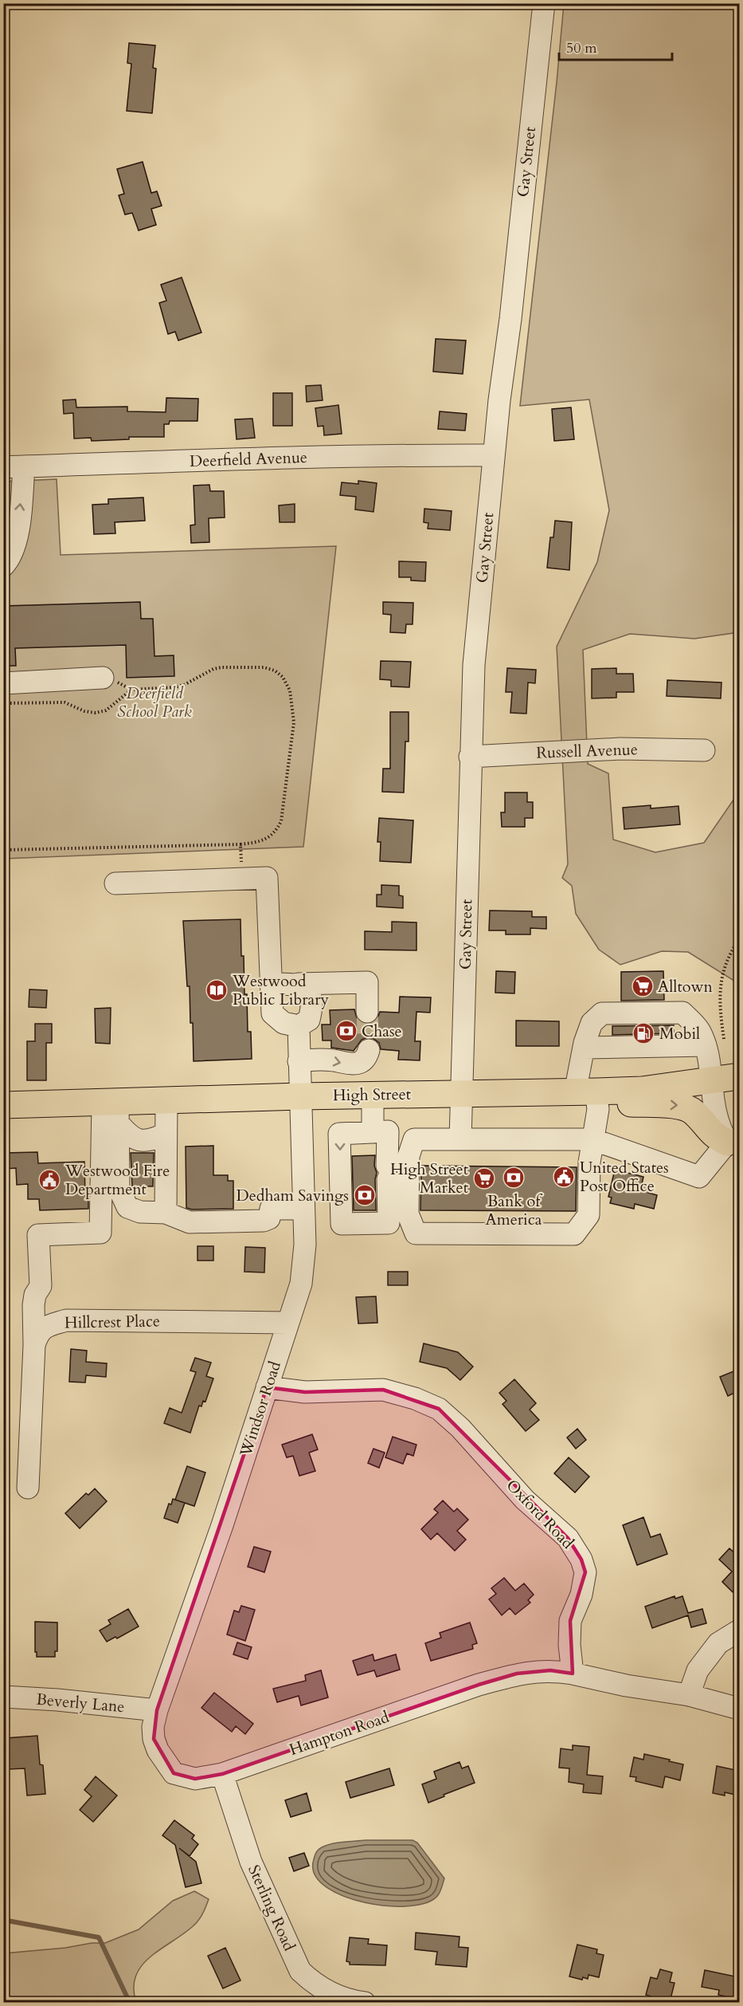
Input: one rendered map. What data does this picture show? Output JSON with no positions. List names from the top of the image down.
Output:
{
  "streets": {
    "main road": ["High Street"],
    "street": [
      "Gay Street",
      "Deerfield Avenue",
      "Russell Avenue",
      "Hillcrest Place",
      "Windsor Road",
      "Oxford Road",
      "Beverly Lane",
      "Hampton Road",
      "Sterling Road"
    ]
  },
  "crossings": [
    ["Gay Street", "Deerfield Avenue"],
    ["Gay Street", "Russell Avenue"],
    ["Gay Street", "High Street"],
    ["High Street", "Windsor Road"],
    ["Hillcrest Place", "Windsor Road"],
    ["Windsor Road", "Oxford Road"],
    ["Windsor Road", "Beverly Lane"],
    ["Windsor Road", "Hampton Road"],
    ["Oxford Road", "Hampton Road"],
    ["Beverly Lane", "Hampton Road"],
    ["Hampton Road", "Sterling Road"]
  ],
  "parks": ["Deerfield School Park"],
  "places": {
    "supermarket": ["Alltown", "High Street Market"],
    "library": ["Westwood Public Library"],
    "bank": ["Chase", "Bank of America", "Dedham Savings"],
    "fuel station": ["Mobil"],
    "public building": ["United States Post Office", "Westwood Fire Department"]
  },
  "scale_bar": "50 m"
}
